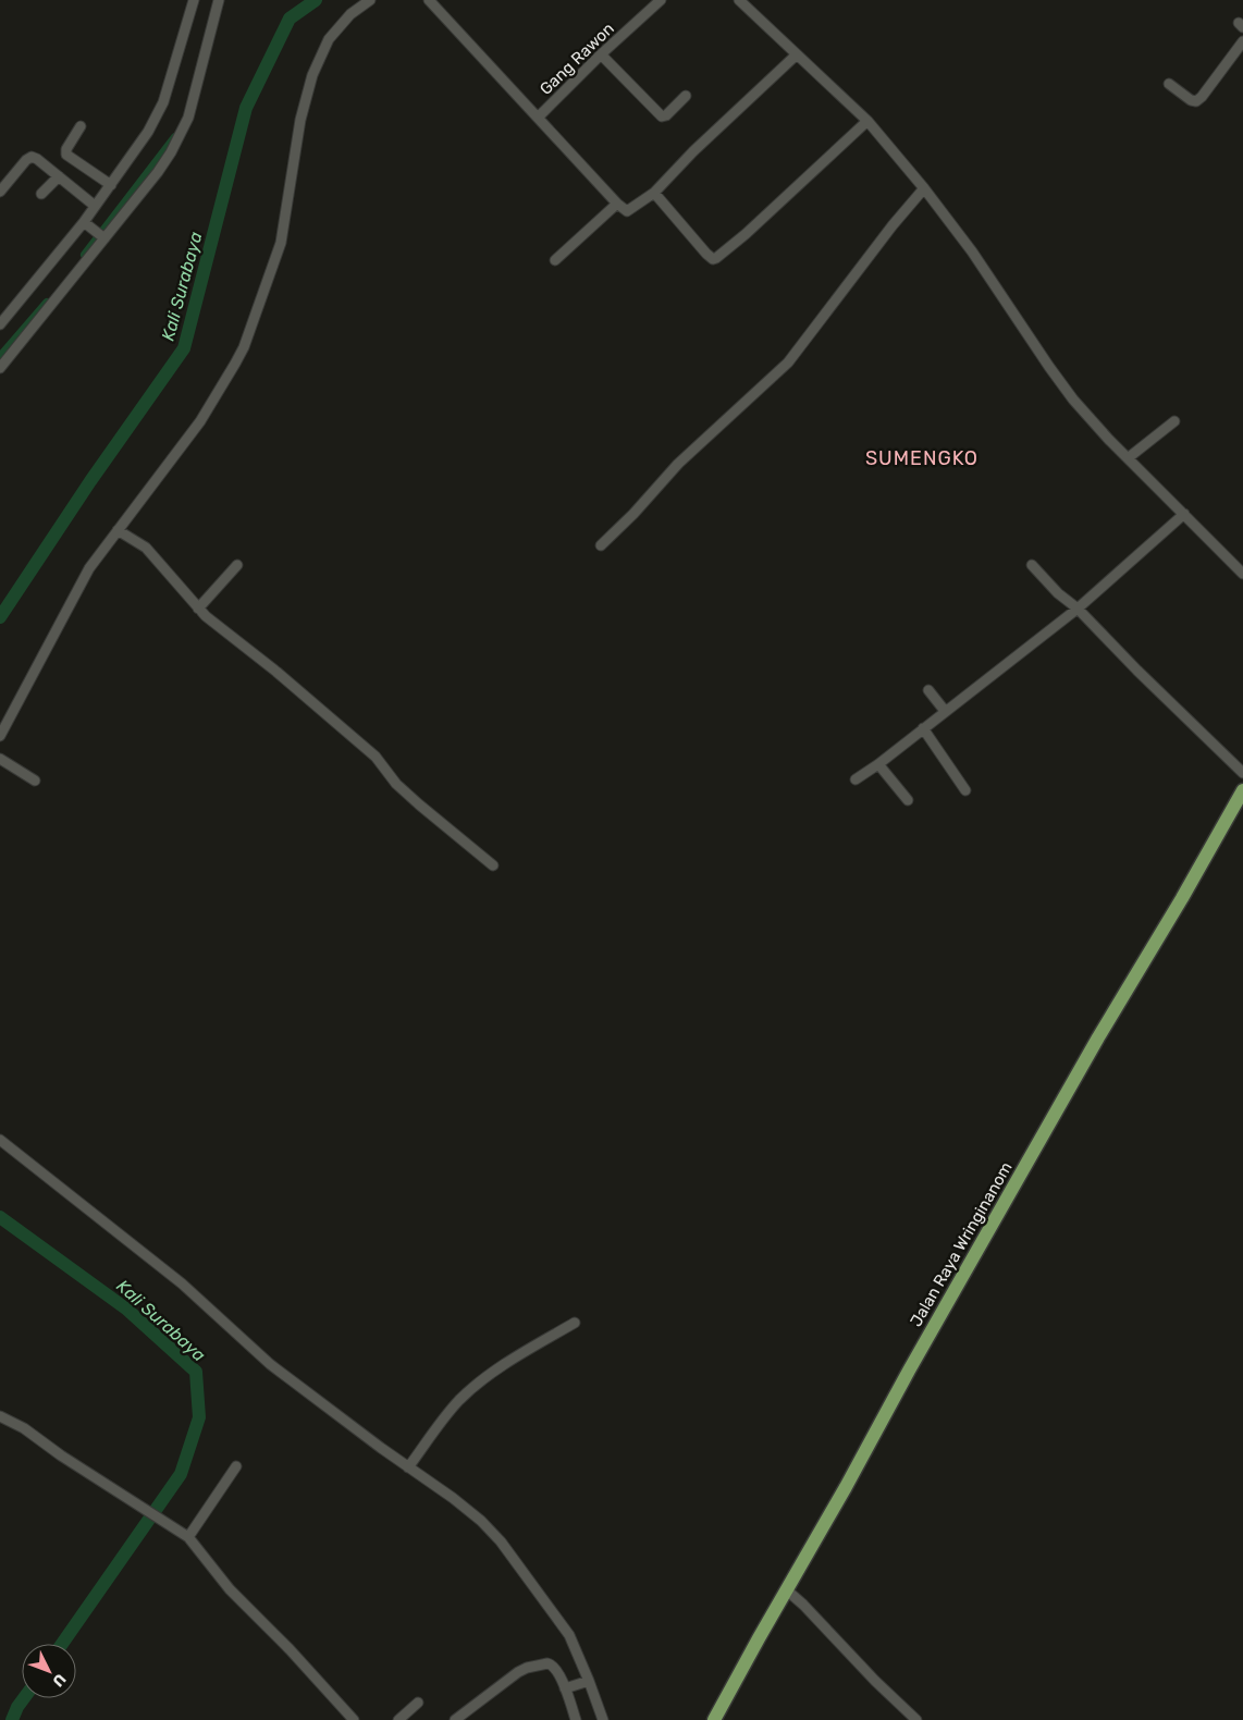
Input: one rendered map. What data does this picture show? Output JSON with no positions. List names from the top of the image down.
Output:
{
  "streets": {
    "main road": ["Jalan Raya Wringinanom"],
    "street": ["Gang Rawon"]
  },
  "districts": ["SUMENGKO"],
  "water": ["Kali Surabaya"],
  "north": "bottom right"
}
